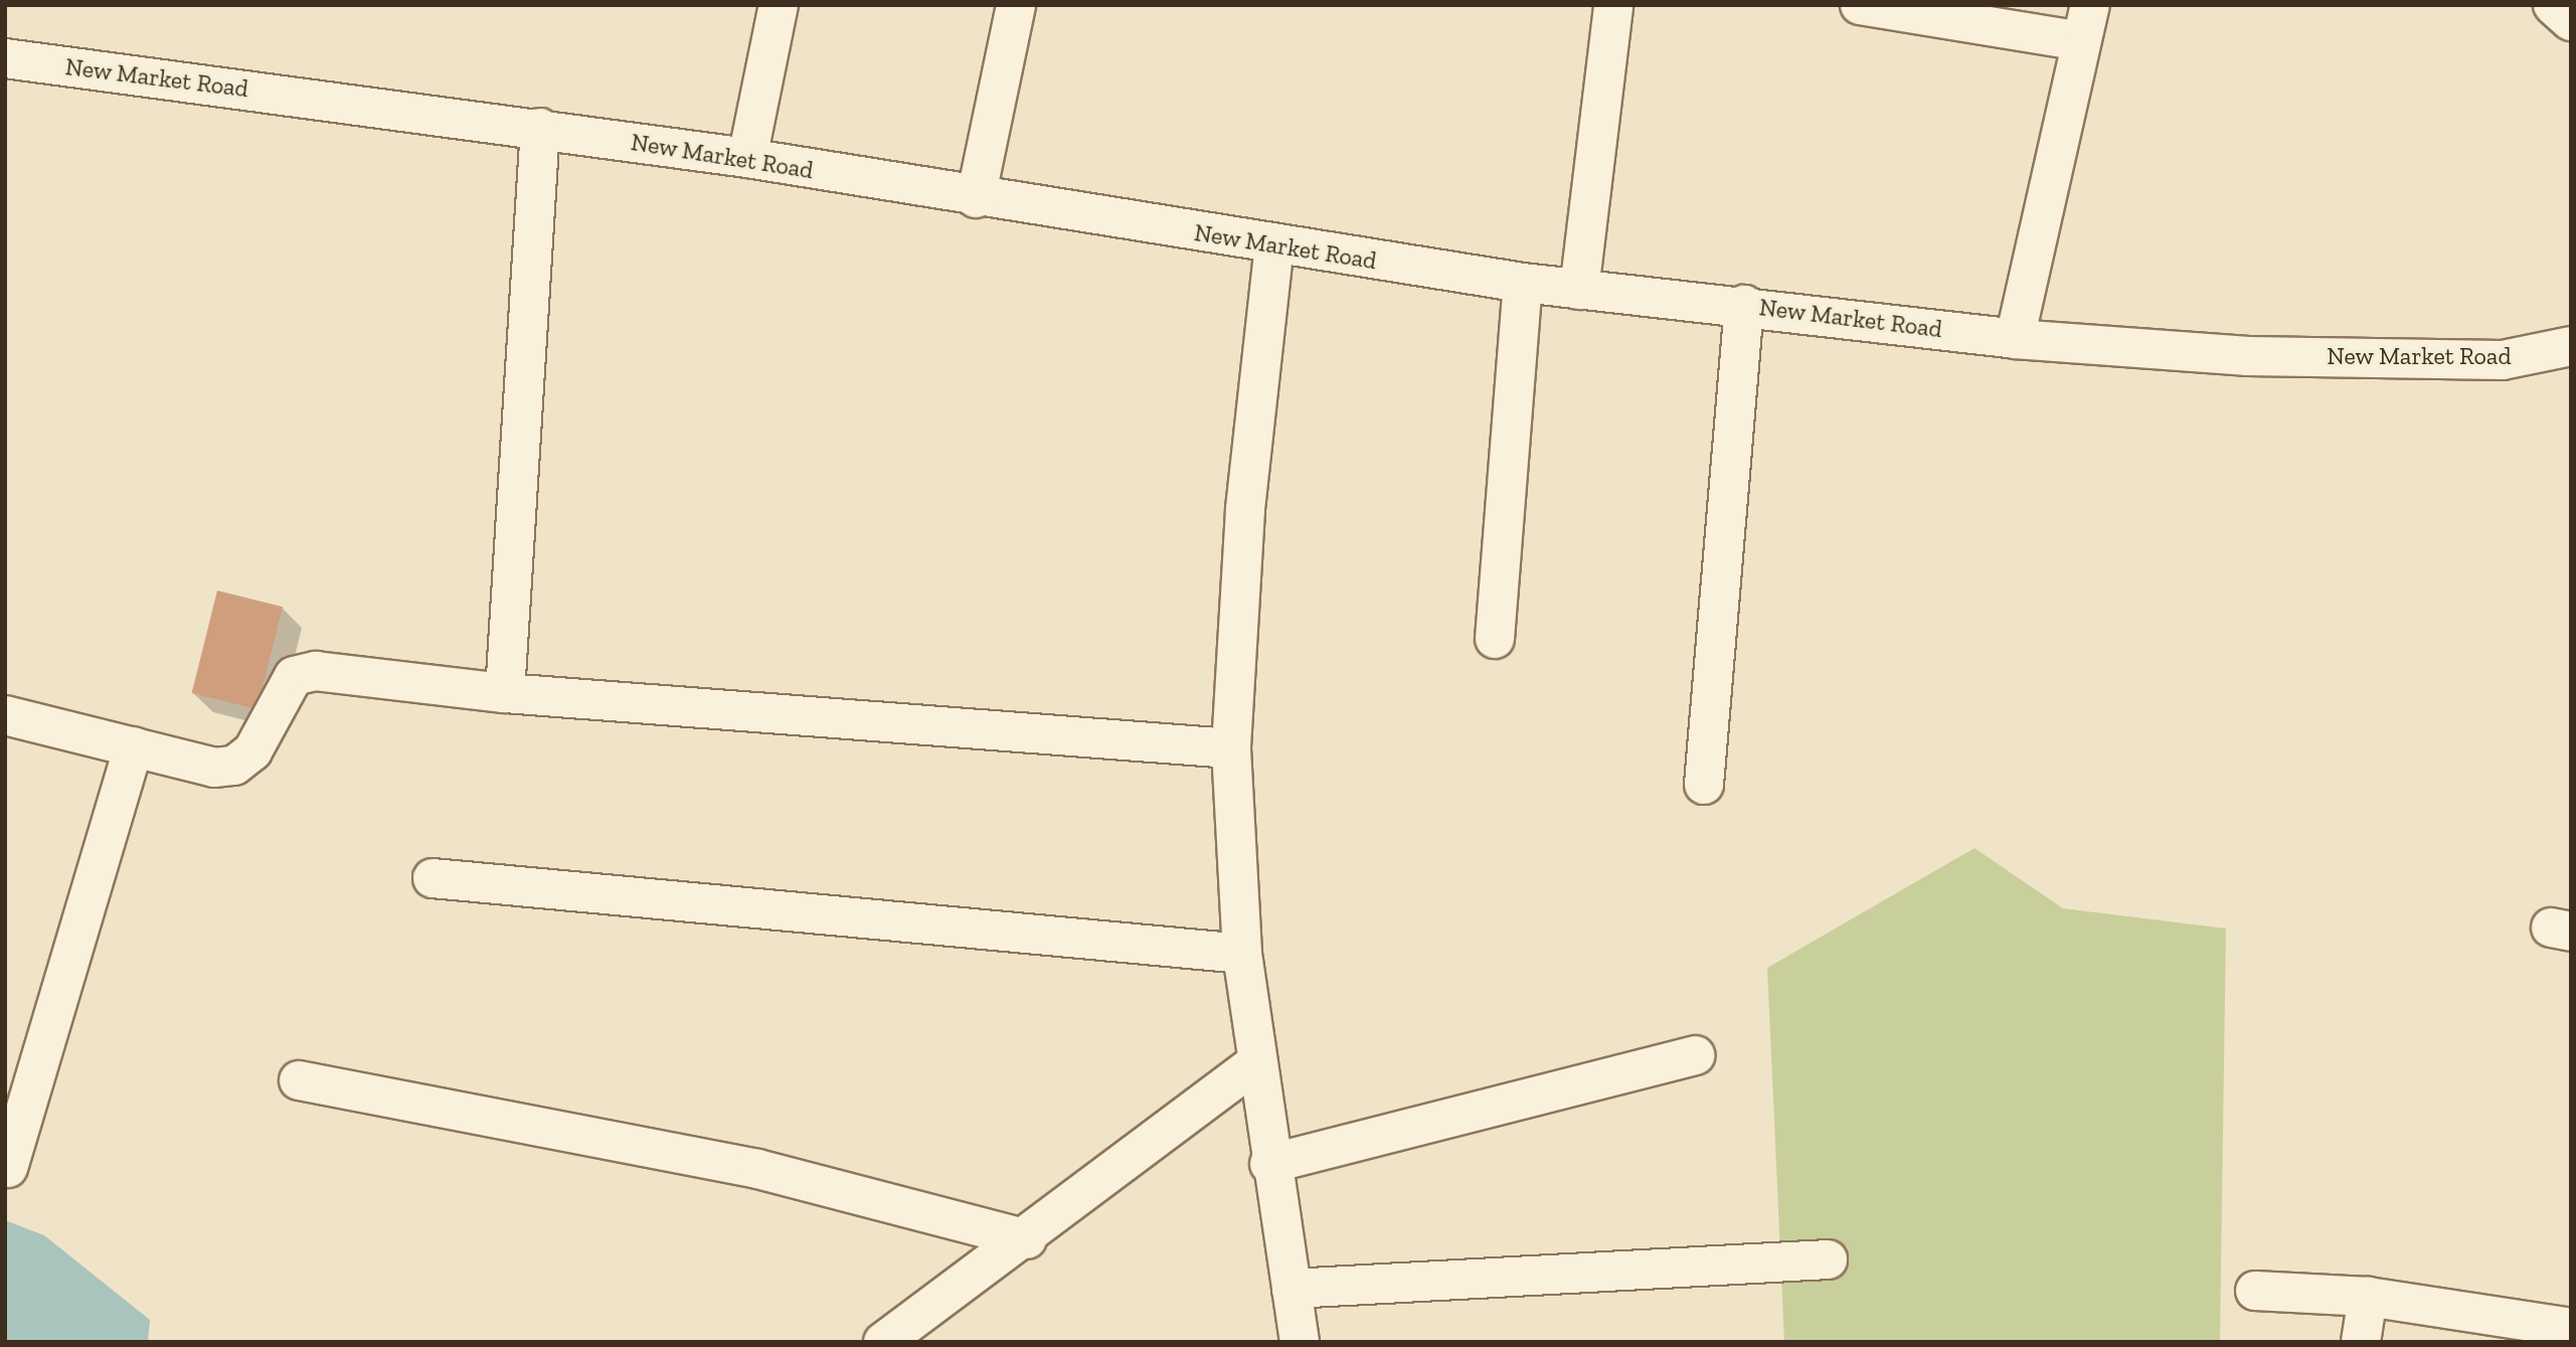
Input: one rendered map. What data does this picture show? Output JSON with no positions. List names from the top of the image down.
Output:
{
  "streets": {
    "street": ["New Market Road"]
  }
}
